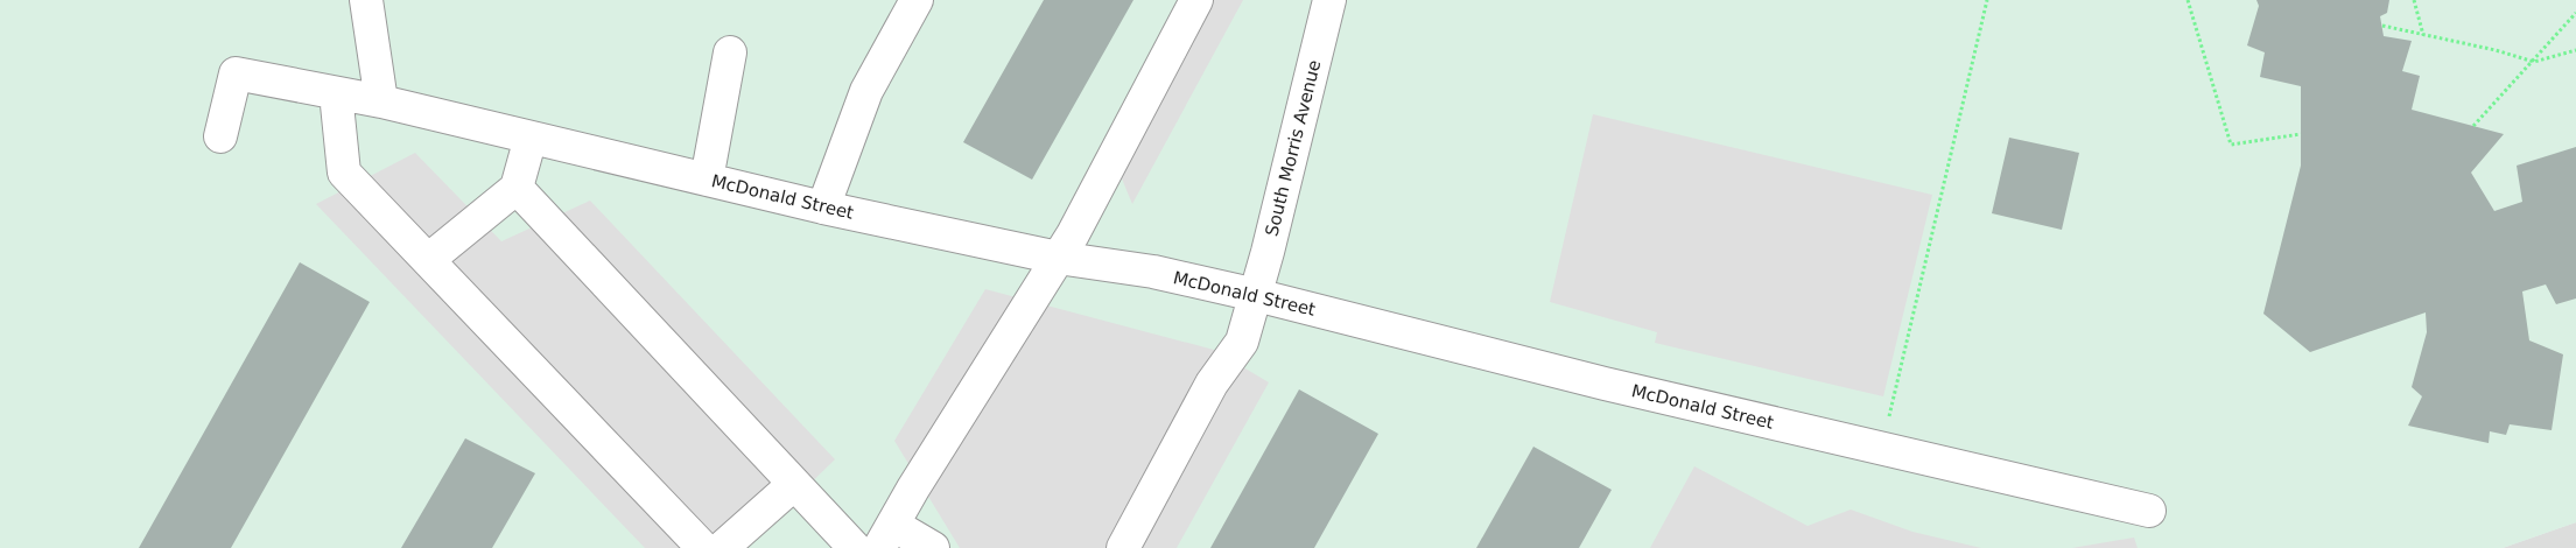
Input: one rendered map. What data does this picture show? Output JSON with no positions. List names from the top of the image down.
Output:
{
  "streets": {
    "street": ["South Morris Avenue", "McDonald Street"]
  },
  "crossings": [
    ["South Morris Avenue", "McDonald Street"]
  ]
}
